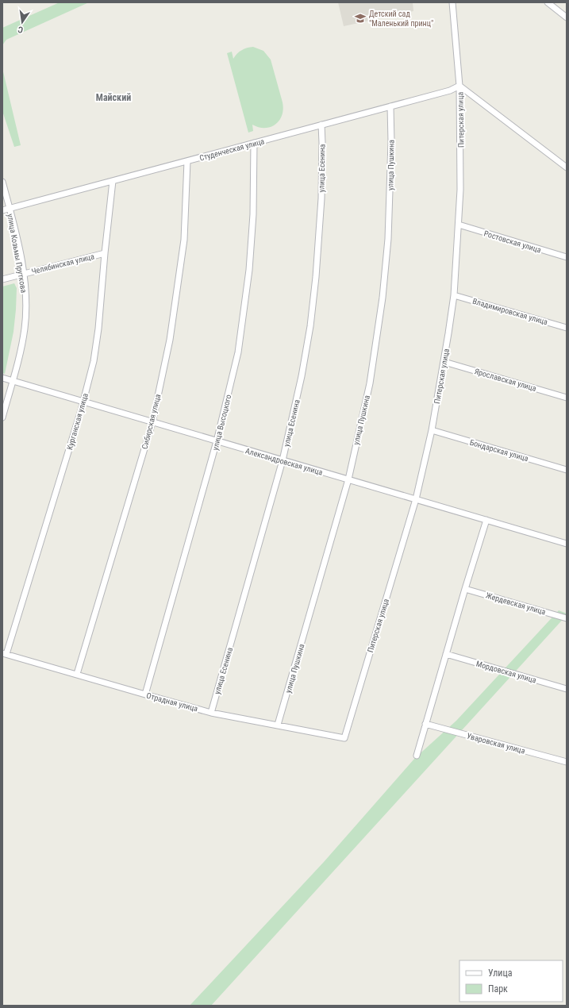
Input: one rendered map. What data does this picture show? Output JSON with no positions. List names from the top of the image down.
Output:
{
  "streets": {
    "street": [
      "Питерская улица",
      "Студенческая улица",
      "улица Пушкина",
      "улица Есенина",
      "Ростовская улица",
      "улица Козьмы Пруткова",
      "Челябинская улица",
      "Владимировская улица",
      "Ярославская улица",
      "Курганская улица",
      "Сибирская улица",
      "улица Высоцкого",
      "Бондарская улица",
      "Александровская улица",
      "Жердевская улица",
      "Мордовская улица",
      "Отрадная улица",
      "Уваровская улица"
    ]
  },
  "crossings": [
    ["Питерская улица", "Студенческая улица"],
    ["Питерская улица", "Ростовская улица"],
    ["Питерская улица", "Владимировская улица"],
    ["Питерская улица", "Ярославская улица"],
    ["Питерская улица", "Бондарская улица"],
    ["Питерская улица", "Александровская улица"],
    ["Питерская улица", "Отрадная улица"],
    ["Студенческая улица", "улица Пушкина"],
    ["Студенческая улица", "улица Есенина"],
    ["Студенческая улица", "улица Козьмы Пруткова"],
    ["Студенческая улица", "Курганская улица"],
    ["Студенческая улица", "Сибирская улица"],
    ["Студенческая улица", "улица Высоцкого"],
    ["улица Пушкина", "Александровская улица"],
    ["улица Пушкина", "Отрадная улица"],
    ["улица Есенина", "Александровская улица"],
    ["улица Есенина", "Отрадная улица"],
    ["улица Козьмы Пруткова", "Челябинская улица"],
    ["улица Козьмы Пруткова", "Александровская улица"],
    ["Челябинская улица", "Курганская улица"],
    ["Курганская улица", "Александровская улица"],
    ["Курганская улица", "Отрадная улица"],
    ["Сибирская улица", "Александровская улица"],
    ["Сибирская улица", "Отрадная улица"],
    ["улица Высоцкого", "Александровская улица"],
    ["улица Высоцкого", "Отрадная улица"]
  ],
  "districts": ["Майский"],
  "places": {
    "school or university": ["Детский сад \"Маленький принц\""]
  },
  "legend": ["Улица", "Парк"],
  "north": "bottom"
}
